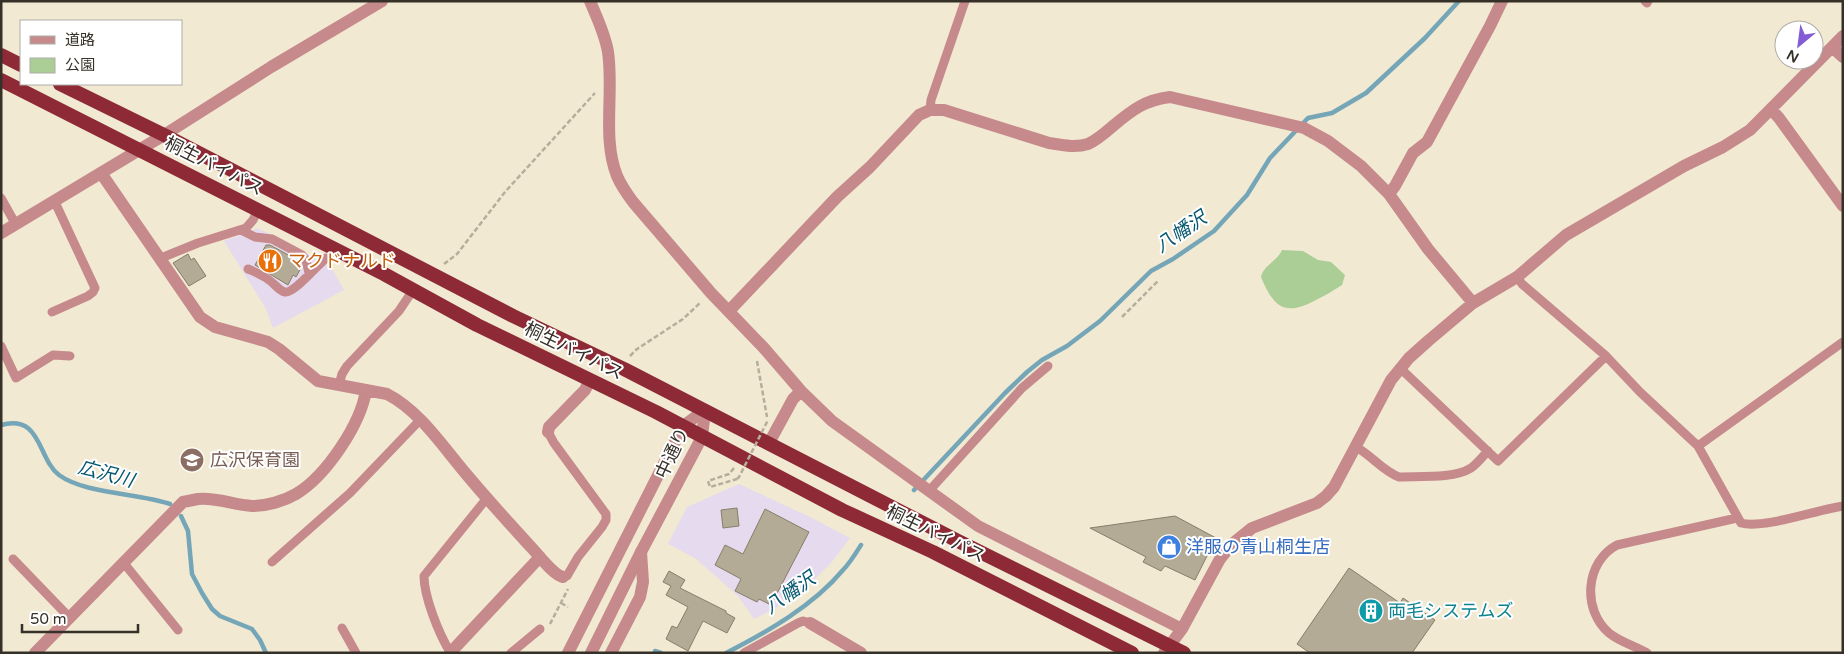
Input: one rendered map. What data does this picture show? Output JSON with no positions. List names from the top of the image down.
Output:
{
  "streets": {
    "highway": ["桐生バイパス"],
    "street": ["中通り"]
  },
  "crossings": [
    ["桐生バイパス", "中通り"]
  ],
  "water": ["八幡沢", "広沢川"],
  "places": {
    "restaurant": ["マクドナルド"],
    "school or university": ["広沢保育園"],
    "shop": ["洋服の青山桐生店"],
    "building": ["両毛システムズ"]
  },
  "legend": ["道路", "公園"],
  "scale_bar": "50 m",
  "north": "bottom left"
}
